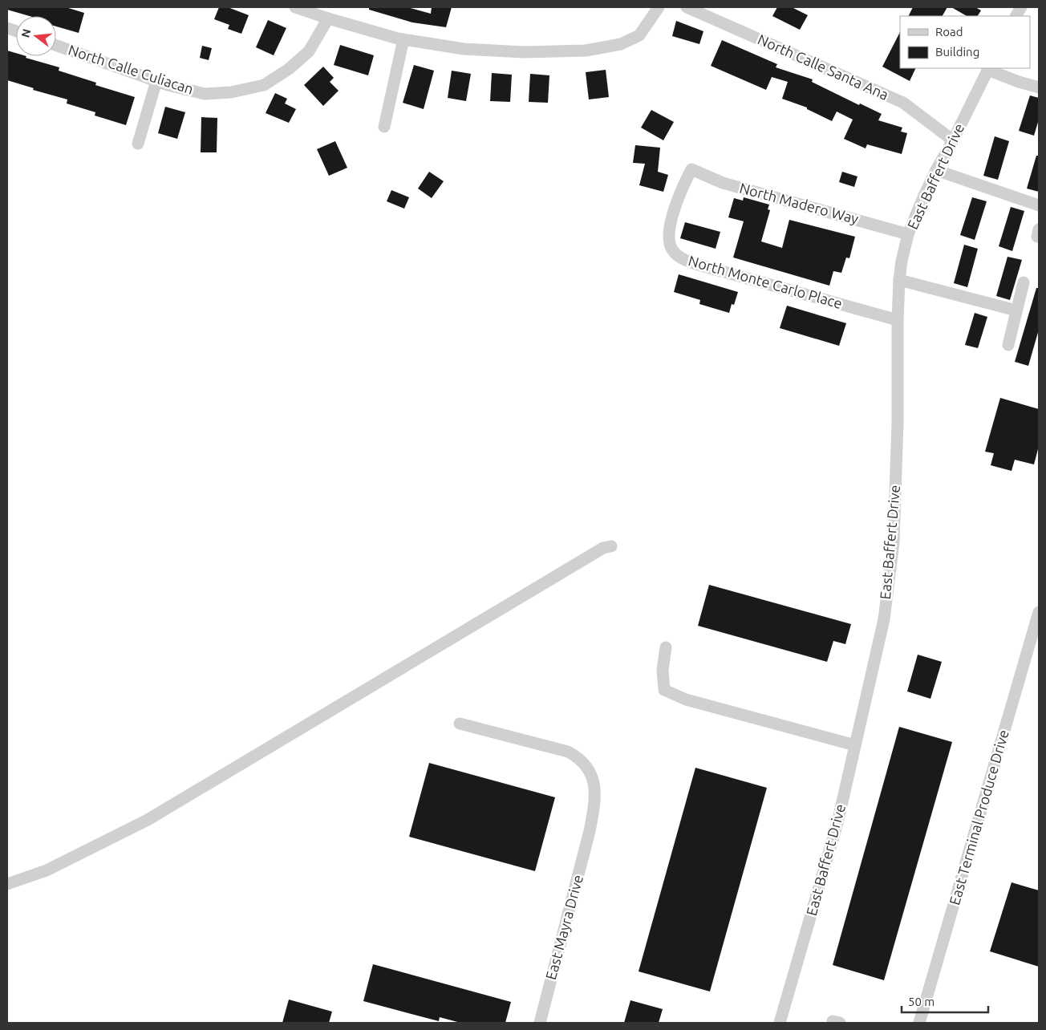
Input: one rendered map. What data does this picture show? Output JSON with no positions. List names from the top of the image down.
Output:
{
  "streets": {
    "street": [
      "North Calle Santa Ana",
      "North Calle Culiacan",
      "East Baffert Drive",
      "North Madero Way",
      "North Monte Carlo Place",
      "East Terminal Produce Drive",
      "East Mayra Drive"
    ]
  },
  "crossings": [
    ["North Calle Santa Ana", "East Baffert Drive"],
    ["East Baffert Drive", "North Madero Way"],
    ["East Baffert Drive", "North Monte Carlo Place"],
    ["North Madero Way", "North Monte Carlo Place"]
  ],
  "legend": ["Road", "Building"],
  "scale_bar": "50 m",
  "north": "left"
}
